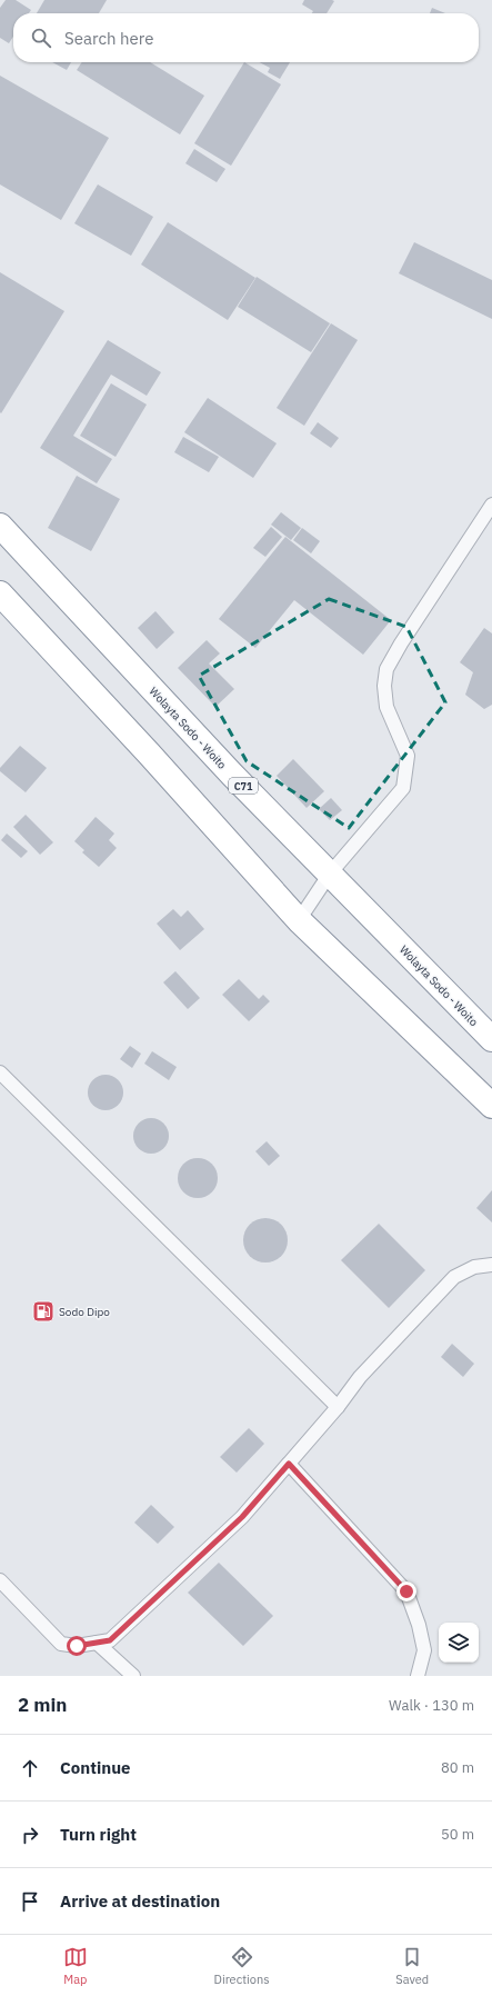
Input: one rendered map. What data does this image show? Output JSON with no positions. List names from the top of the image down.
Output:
{
  "streets": {
    "highway": ["Wolayta Sodo - Woito", "C71"]
  },
  "places": {
    "fuel station": ["Sodo Dipo"]
  },
  "page": {
    "search": "Search here",
    "heading": ["2 min", "Walk · 130 m"],
    "list": [
      ["Continue", "80 m"],
      ["Turn right", "50 m"],
      "Arrive at destination"
    ],
    "nav": ["Map", "Directions", "Saved"]
  }
}
